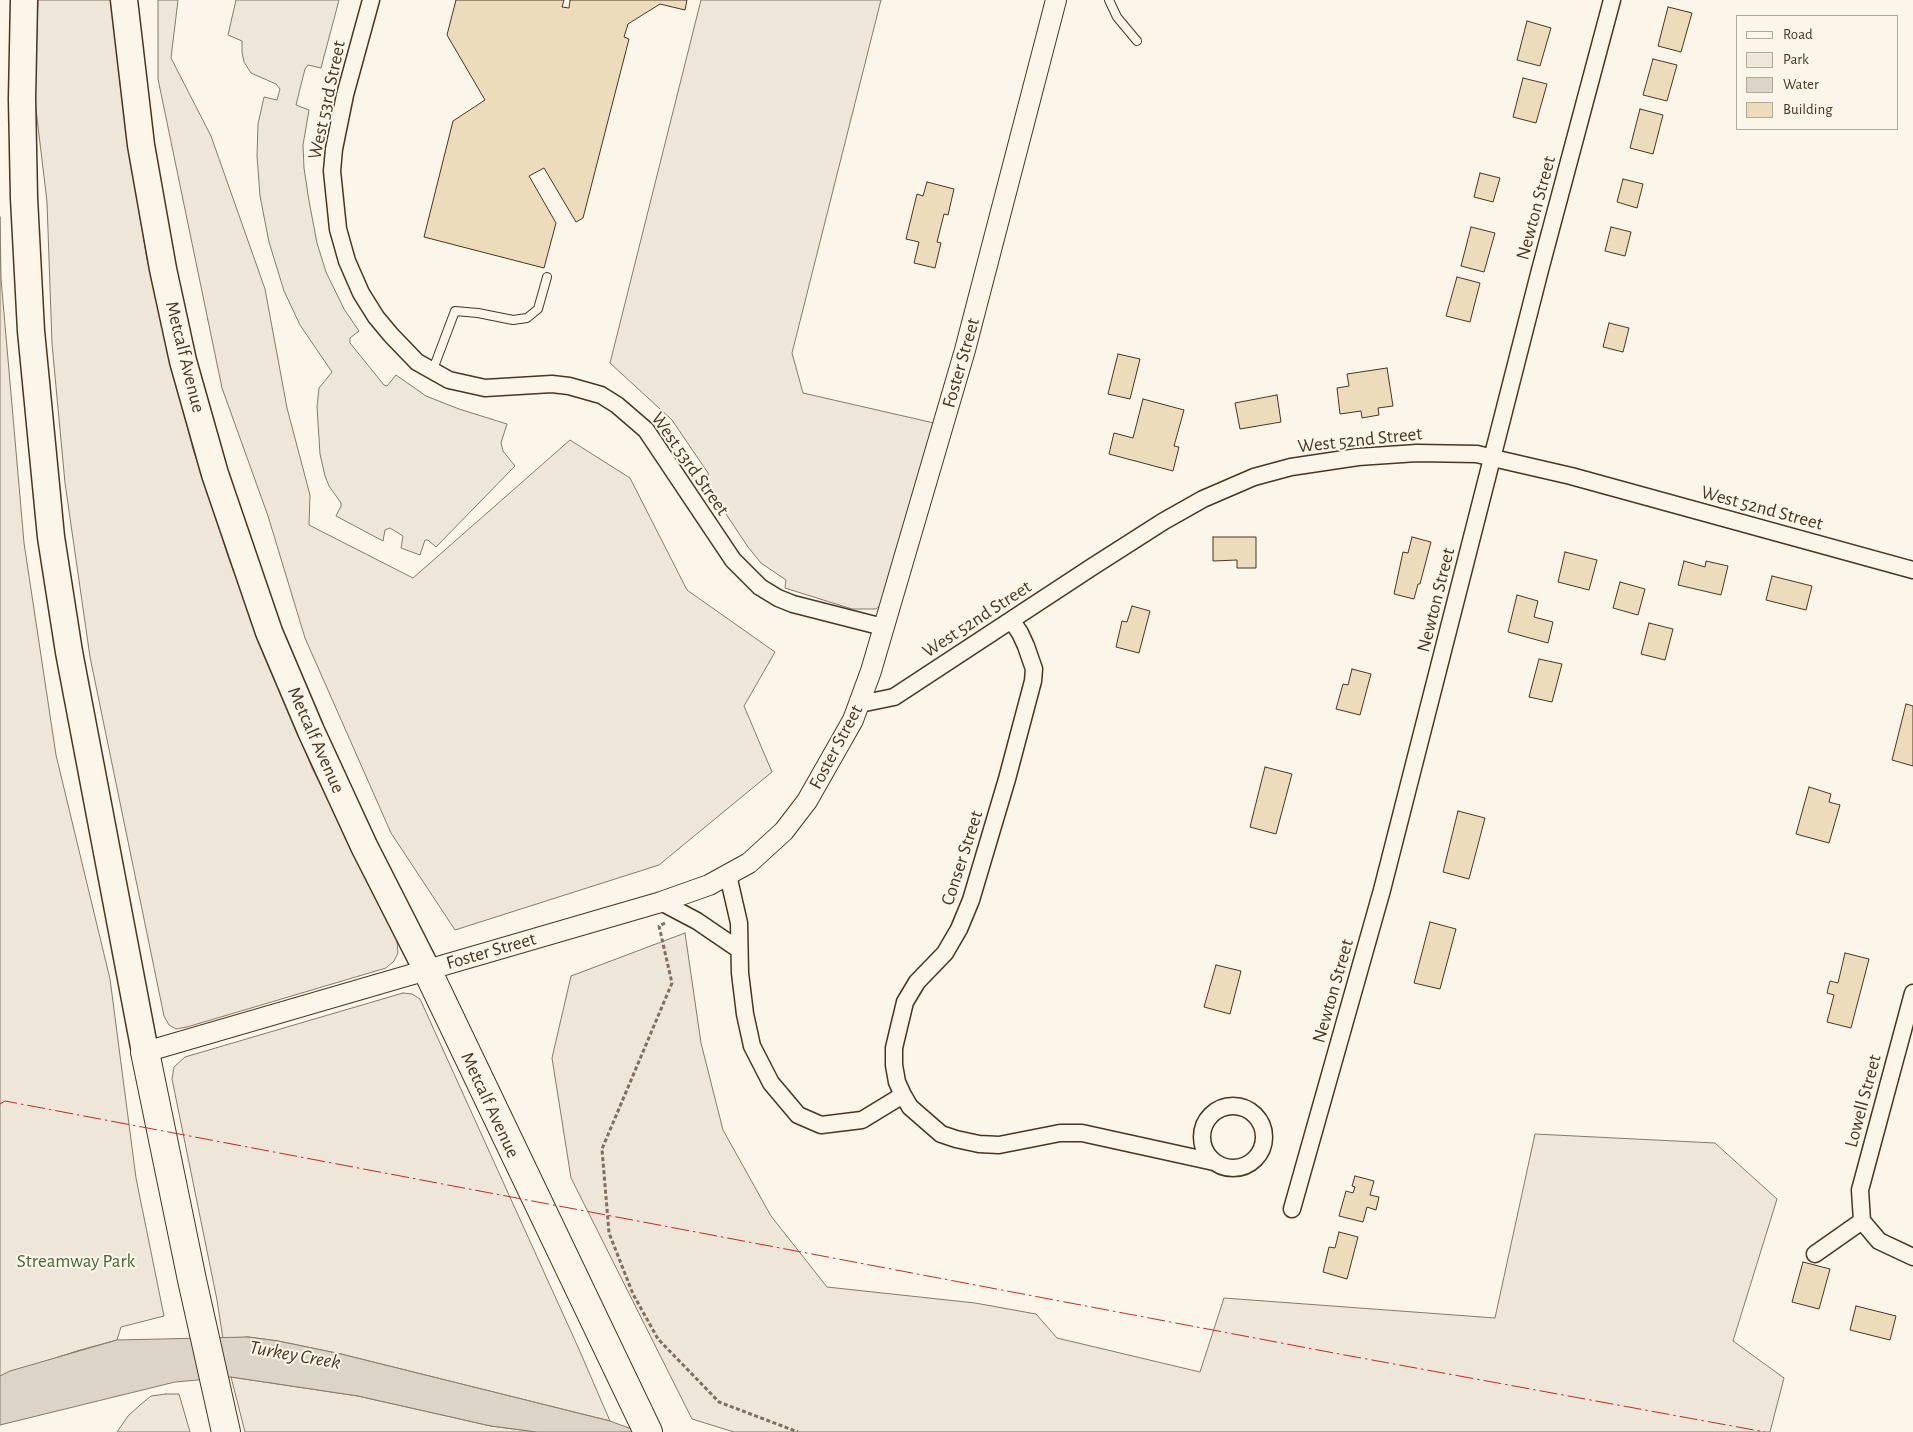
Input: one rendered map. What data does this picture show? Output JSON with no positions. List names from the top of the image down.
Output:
{
  "streets": {
    "highway": ["Metcalf Avenue"],
    "street": [
      "West 53rd Street",
      "Newton Street",
      "Foster Street",
      "West 52nd Street",
      "Conser Street",
      "Lowell Street"
    ]
  },
  "crossings": [
    ["West 53rd Street", "Foster Street"],
    ["Newton Street", "West 52nd Street"],
    ["Metcalf Avenue", "Foster Street"],
    ["Foster Street", "West 52nd Street"],
    ["West 52nd Street", "Conser Street"]
  ],
  "water": ["Turkey Creek"],
  "parks": ["Streamway Park"],
  "legend": [
    "Road",
    "Park",
    "Water",
    "Building"
  ]
}
